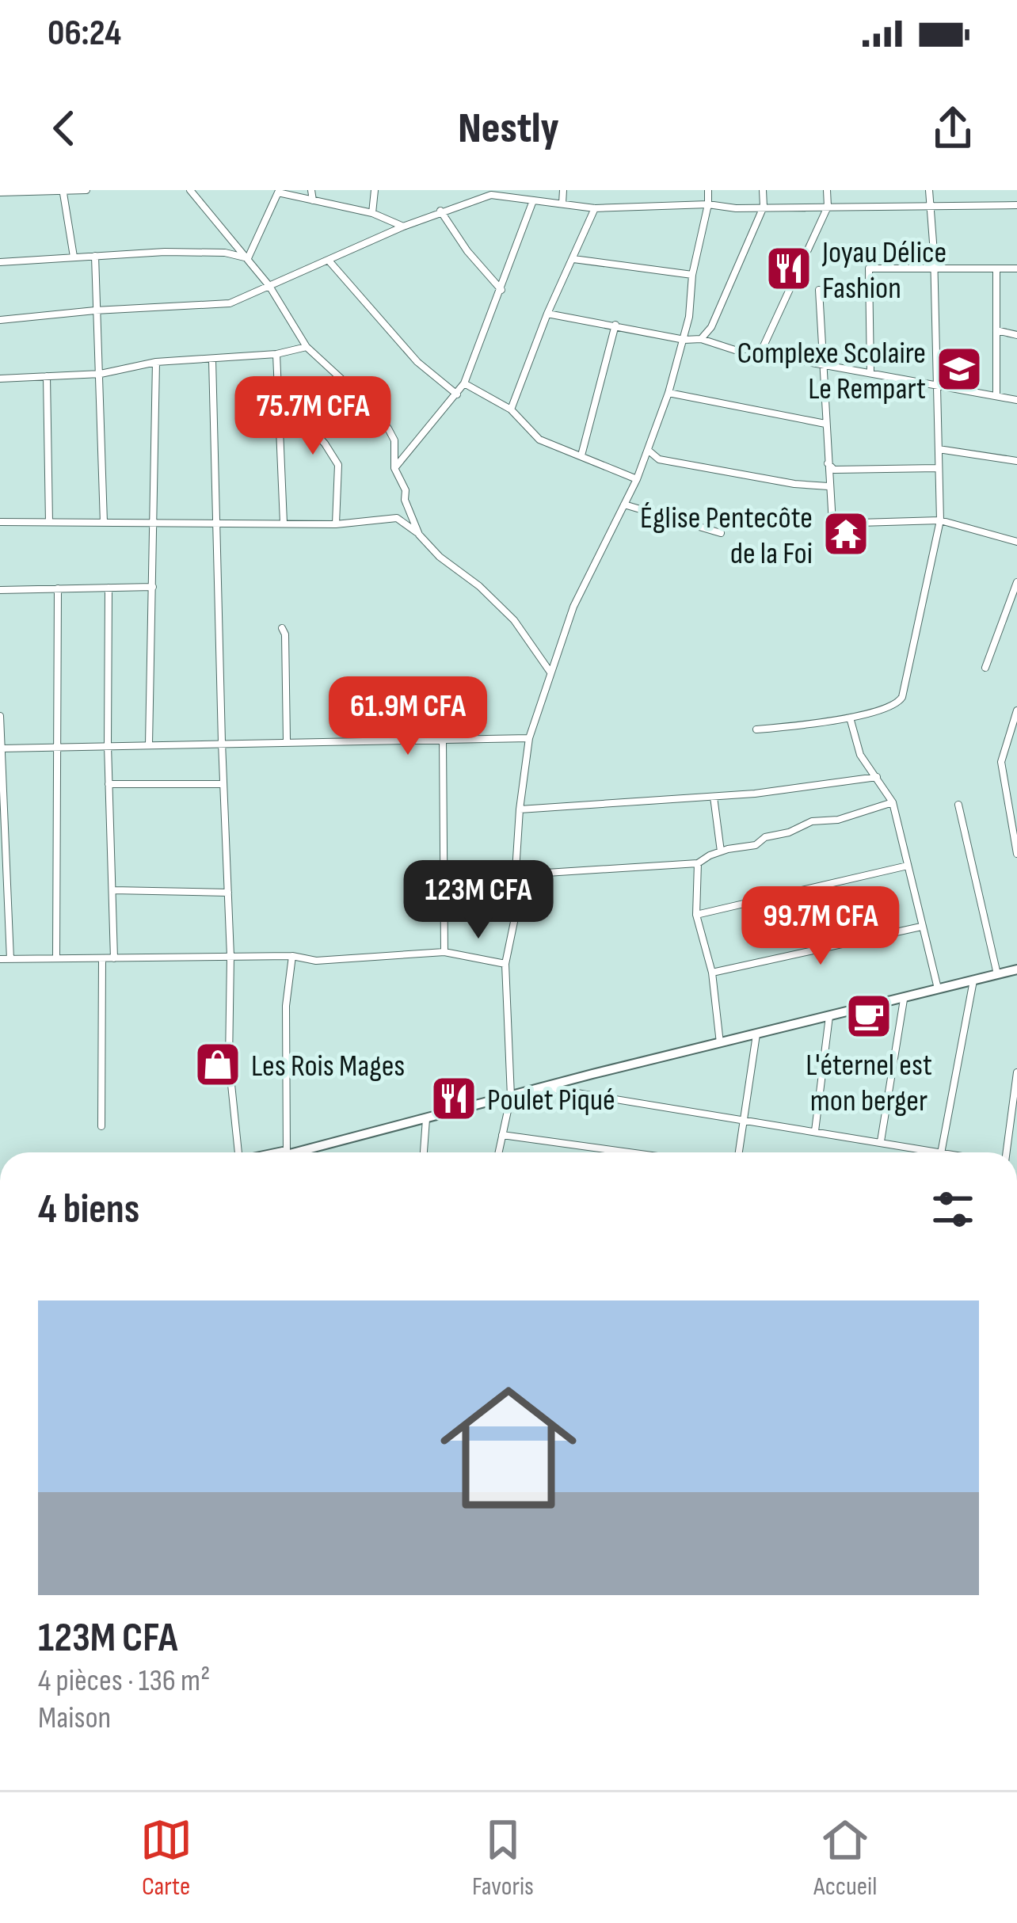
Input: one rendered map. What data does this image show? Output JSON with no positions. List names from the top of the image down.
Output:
{
  "places": {
    "restaurant": ["Joyau Délice Fashion", "Poulet Piqué"],
    "school or university": ["Complexe Scolaire Le Rempart"],
    "temple": ["Église Pentecôte de la Foi"],
    "cafe": ["L'éternel est mon berger"],
    "shop": ["Les Rois Mages"]
  },
  "page": {
    "status": "06:24",
    "header": "Nestly",
    "price": [
      "75.7M CFA",
      "61.9M CFA",
      "123M CFA",
      "99.7M CFA"
    ],
    "heading": "4 biens",
    "list": [
      {
        "name": "123M CFA",
        "note": "4 pièces · 136 m² · Maison"
      }
    ],
    "tabs": ["Carte", "Favoris", "Accueil"]
  }
}
